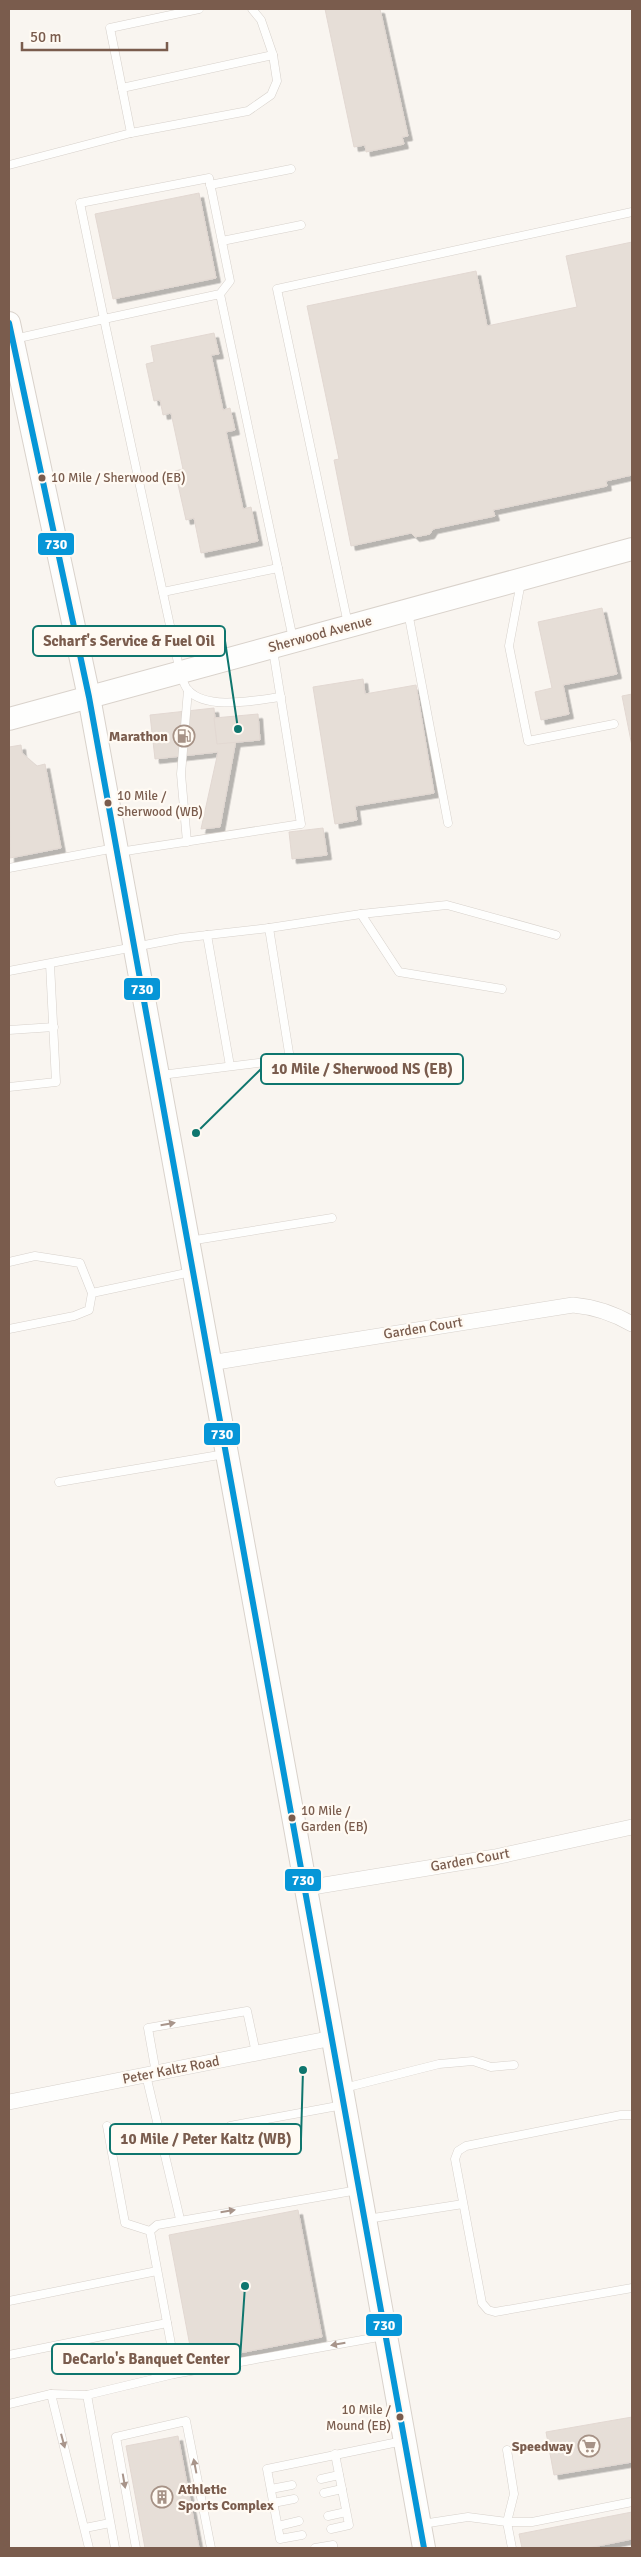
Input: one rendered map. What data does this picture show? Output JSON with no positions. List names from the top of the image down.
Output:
{
  "streets": {
    "main road": ["Sherwood Avenue"],
    "street": ["Garden Court", "Peter Kaltz Road"]
  },
  "places": {
    "other": [
      "10 Mile / Sherwood (EB)",
      "Scharf's Service & Fuel Oil",
      "10 Mile / Sherwood (WB)",
      "10 Mile / Sherwood NS (EB)",
      "10 Mile / Garden (EB)",
      "10 Mile / Peter Kaltz (WB)",
      "DeCarlo's Banquet Center",
      "10 Mile / Mound (EB)"
    ],
    "fuel station": ["Marathon"],
    "supermarket": ["Speedway"],
    "building": ["Athletic Sports Complex"]
  },
  "lines": ["transit line 730"],
  "scale_bar": "50 m"
}
